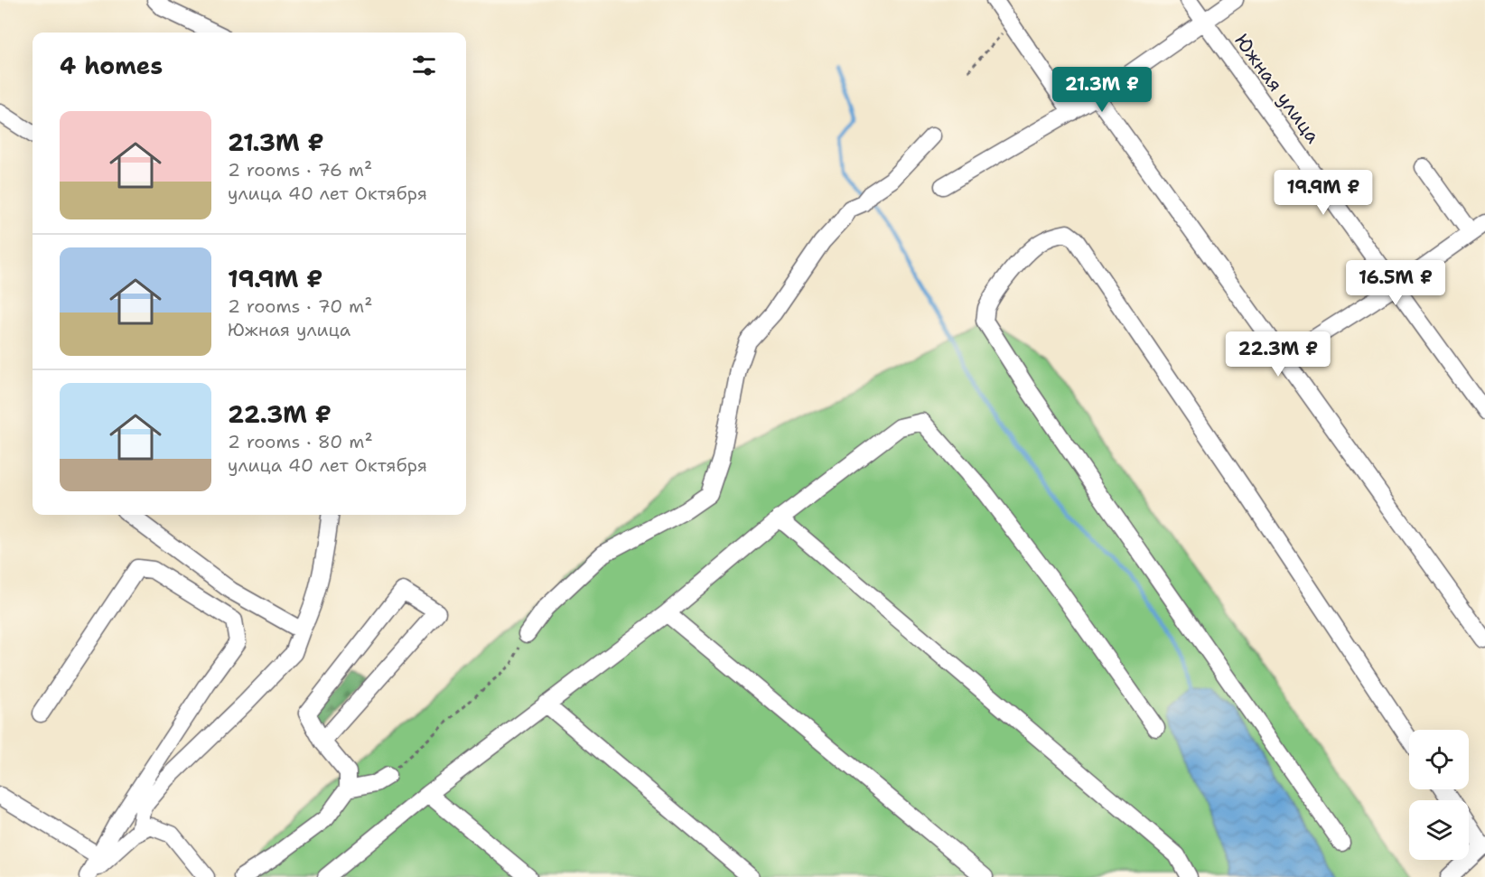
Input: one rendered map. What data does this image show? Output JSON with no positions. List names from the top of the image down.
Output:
{
  "streets": {
    "street": ["Южная улица"]
  },
  "page": {
    "heading": "4 homes",
    "price": [
      "21.3M ₽",
      "19.9M ₽",
      "16.5M ₽",
      "22.3M ₽"
    ],
    "list": [
      {
        "name": "21.3M ₽",
        "note": "2 rooms · 76 m² · улица 40 лет Октября"
      },
      {
        "name": "19.9M ₽",
        "note": "2 rooms · 70 m² · Южная улица"
      },
      {
        "name": "22.3M ₽",
        "note": "2 rooms · 80 m² · улица 40 лет Октября"
      }
    ]
  }
}
